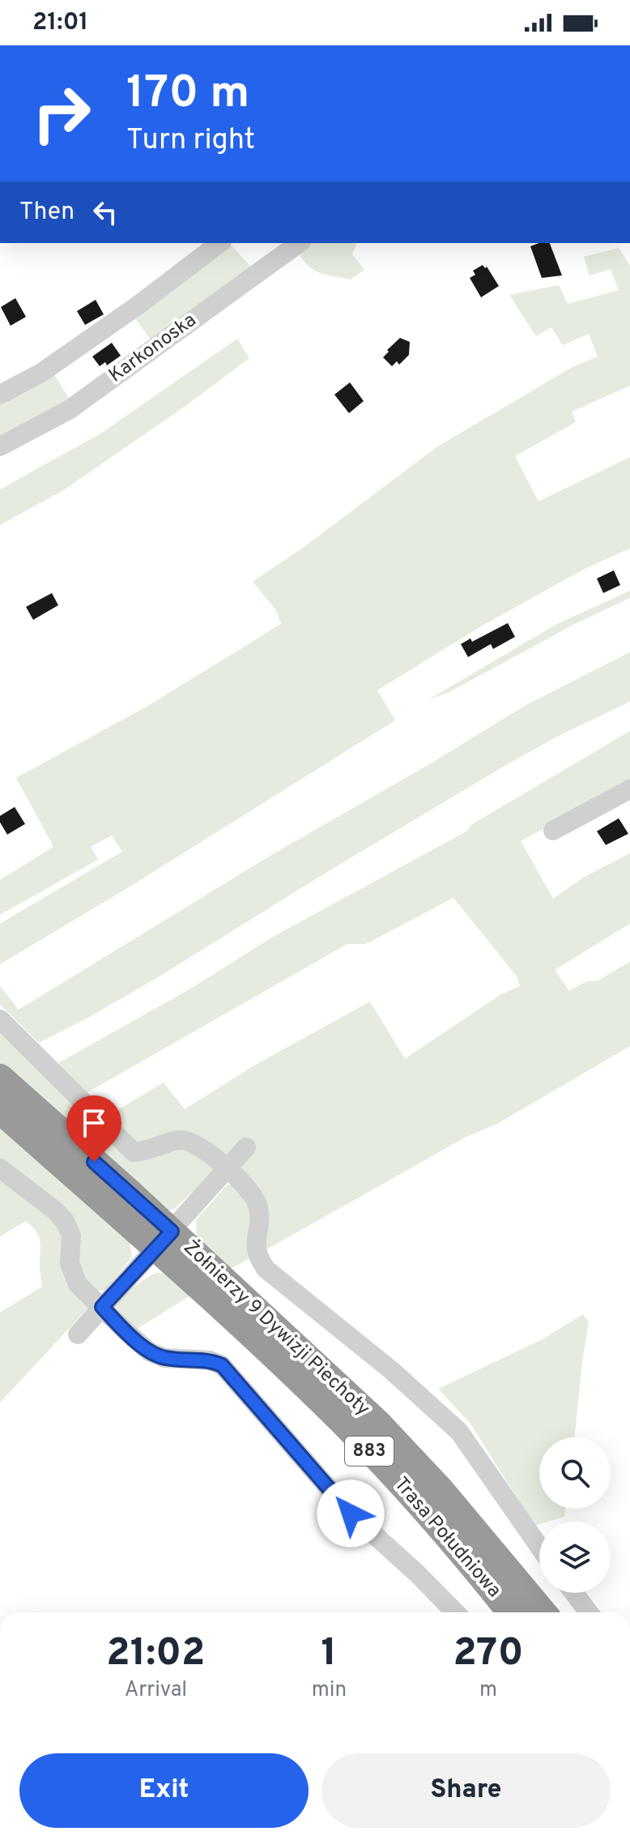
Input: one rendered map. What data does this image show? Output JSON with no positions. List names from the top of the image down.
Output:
{
  "streets": {
    "highway": ["Żołnierzy 9 Dywizji Piechoty", "883", "Trasa Południowa"],
    "street": ["Karkonoska"]
  },
  "crossings": [
    ["Żołnierzy 9 Dywizji Piechoty", "Trasa Południowa"]
  ],
  "page": {
    "status": "21:01",
    "turn": ["170 m", "Turn right"],
    "then": "Then",
    "eta": [
      "21:02",
      "Arrival",
      "1",
      "min",
      "270",
      "m"
    ],
    "buttons": ["Exit", "Share"]
  }
}
